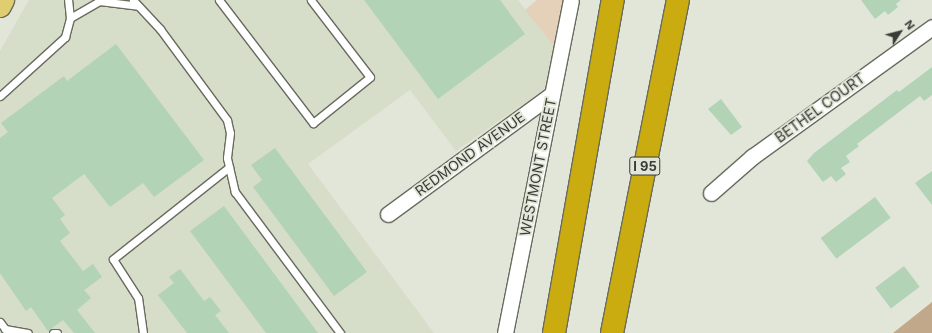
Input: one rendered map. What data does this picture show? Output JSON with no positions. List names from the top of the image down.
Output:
{
  "streets": {
    "highway": ["I 95"],
    "street": ["BETHEL COURT", "REDMOND AVENUE", "WESTMONT STREET"]
  },
  "crossings": [
    ["REDMOND AVENUE", "WESTMONT STREET"]
  ],
  "north": "top right"
}
